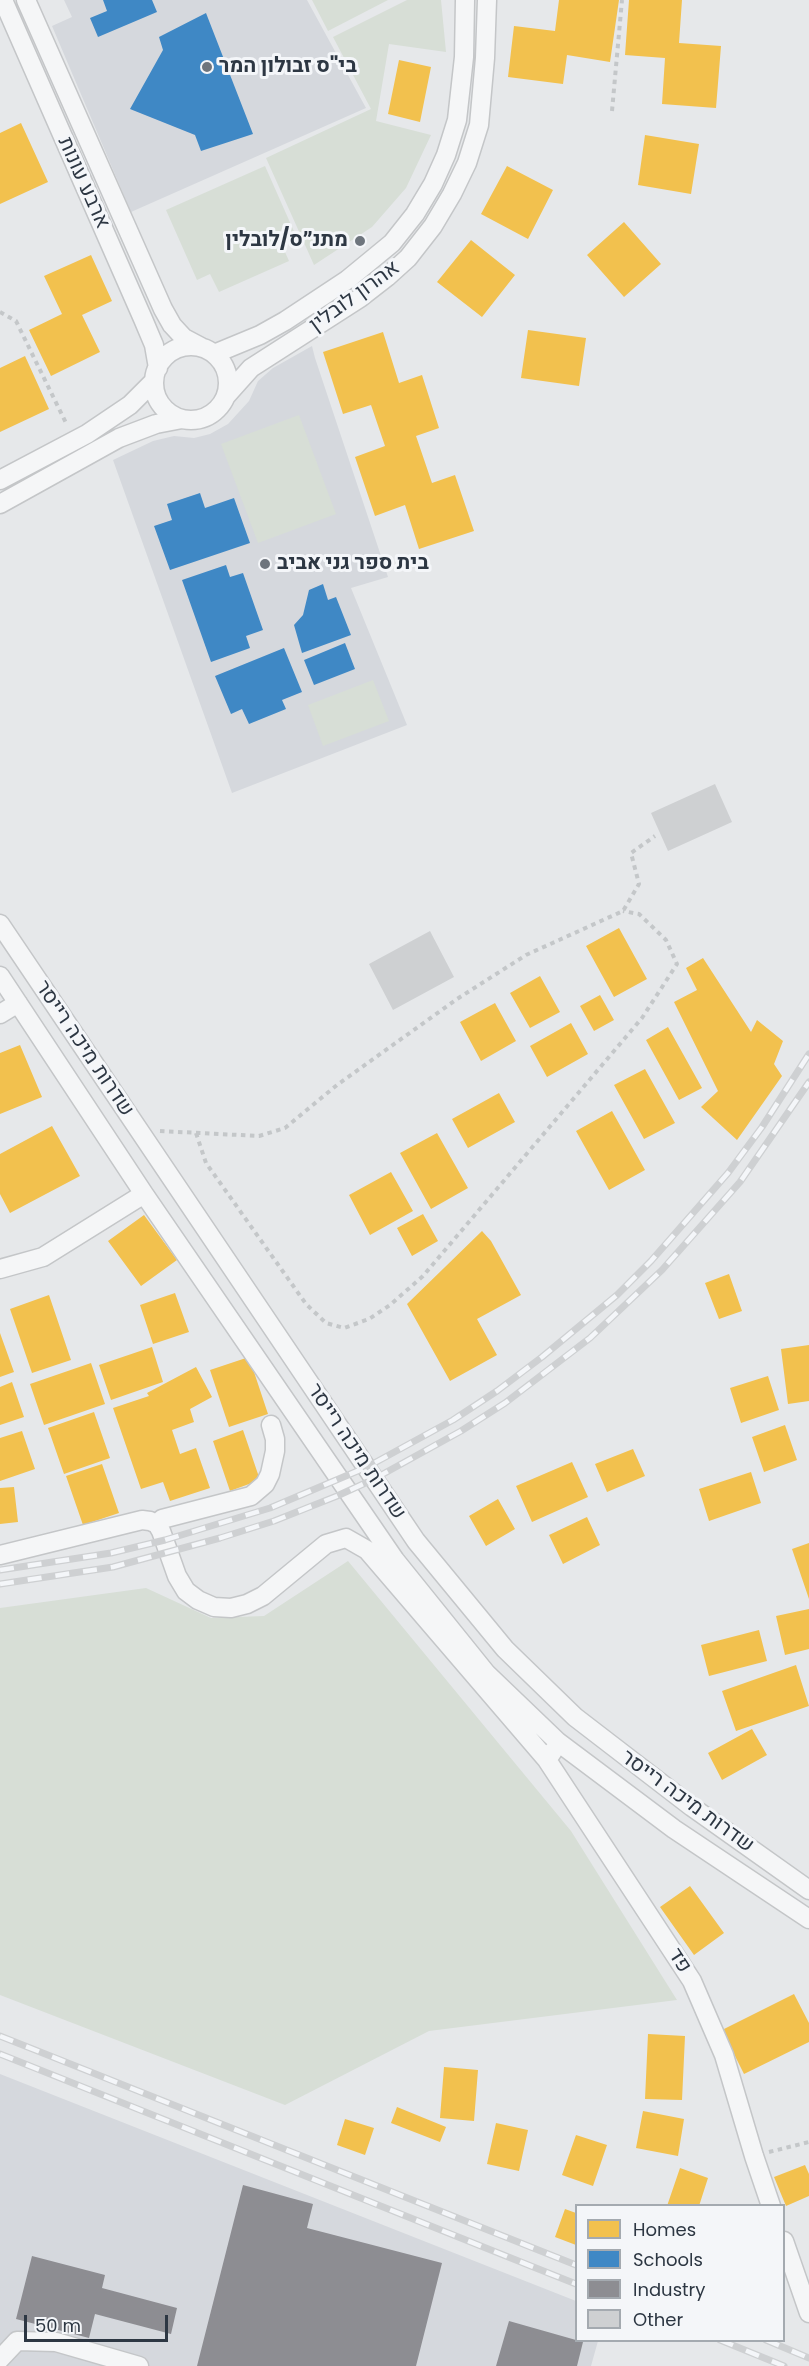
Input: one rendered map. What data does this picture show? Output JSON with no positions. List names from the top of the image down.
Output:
{
  "streets": {
    "street": [
      "ארבע עונות",
      "אהרון לובלין",
      "שדרות מיכה רייסר",
      "פד"
    ]
  },
  "crossings": [
    ["ארבע עונות", "אהרון לובלין"]
  ],
  "places": ["בי\"ס זבולון המר", "מתנ״ס/לובלין", "בית ספר גני אביב"],
  "legend": [
    "Homes",
    "Schools",
    "Industry",
    "Other"
  ],
  "scale_bar": "50 m"
}
